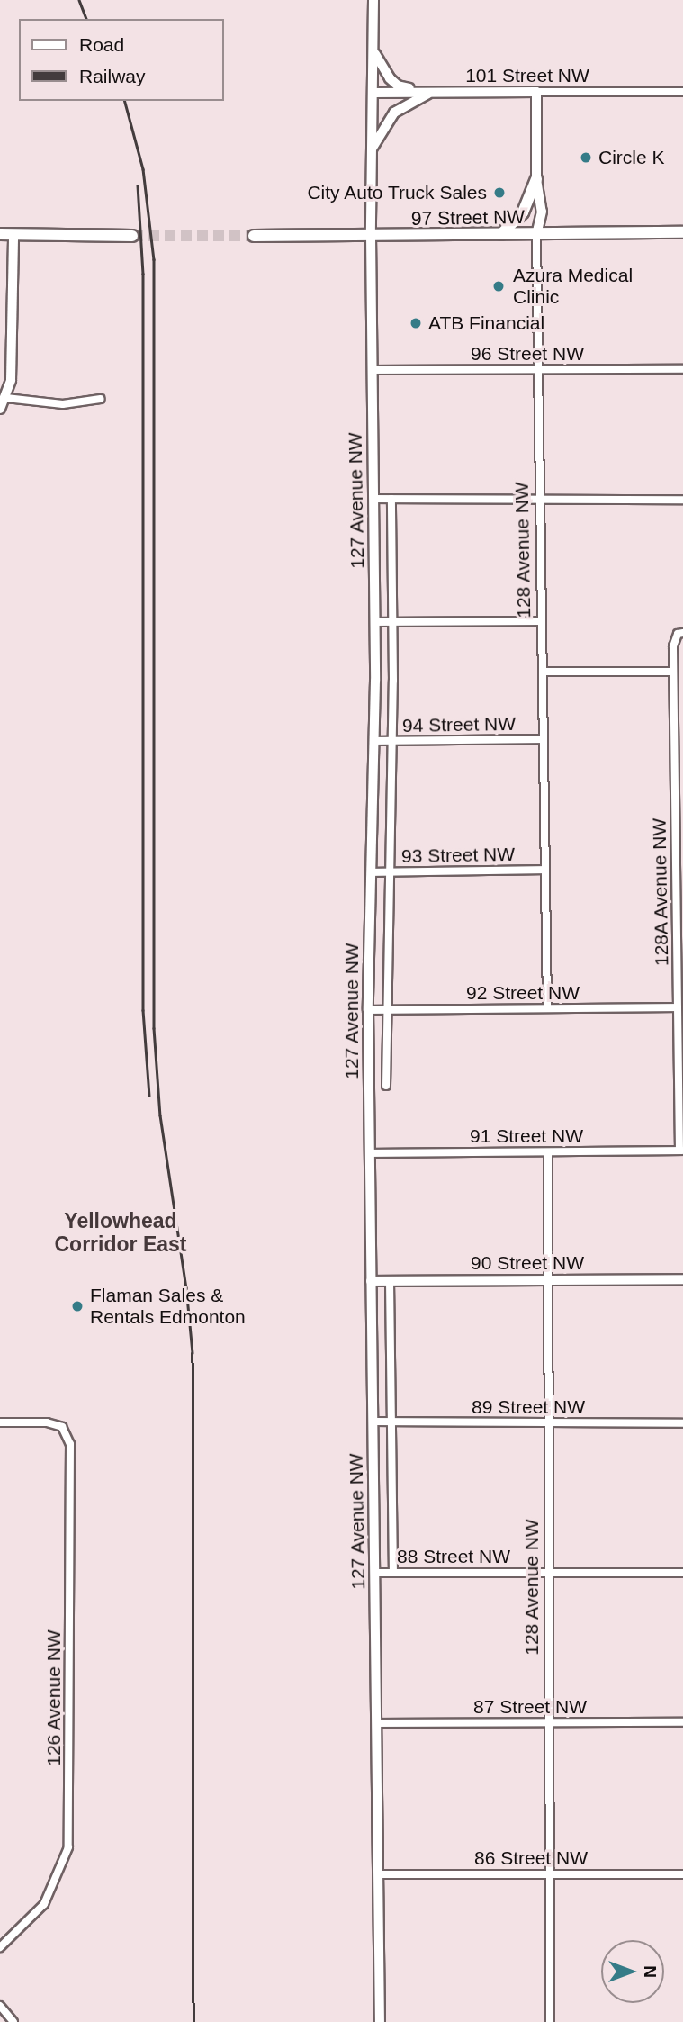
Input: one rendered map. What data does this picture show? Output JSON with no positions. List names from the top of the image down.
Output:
{
  "streets": {
    "main road": [
      "101 Street NW",
      "97 Street NW",
      "127 Avenue NW",
      "128 Avenue NW",
      "90 Street NW"
    ],
    "street": [
      "96 Street NW",
      "94 Street NW",
      "93 Street NW",
      "128A Avenue NW",
      "92 Street NW",
      "91 Street NW",
      "89 Street NW",
      "88 Street NW",
      "126 Avenue NW",
      "87 Street NW",
      "86 Street NW"
    ]
  },
  "crossings": [
    ["101 Street NW", "127 Avenue NW"],
    ["101 Street NW", "128 Avenue NW"],
    ["97 Street NW", "127 Avenue NW"],
    ["97 Street NW", "128 Avenue NW"],
    ["96 Street NW", "127 Avenue NW"],
    ["96 Street NW", "128 Avenue NW"],
    ["127 Avenue NW", "94 Street NW"],
    ["127 Avenue NW", "93 Street NW"],
    ["127 Avenue NW", "92 Street NW"],
    ["127 Avenue NW", "91 Street NW"],
    ["127 Avenue NW", "90 Street NW"],
    ["127 Avenue NW", "89 Street NW"],
    ["127 Avenue NW", "88 Street NW"],
    ["127 Avenue NW", "87 Street NW"],
    ["127 Avenue NW", "86 Street NW"],
    ["128 Avenue NW", "94 Street NW"],
    ["128 Avenue NW", "93 Street NW"],
    ["128 Avenue NW", "92 Street NW"],
    ["128 Avenue NW", "91 Street NW"],
    ["128 Avenue NW", "90 Street NW"],
    ["128 Avenue NW", "89 Street NW"],
    ["128 Avenue NW", "88 Street NW"],
    ["128 Avenue NW", "87 Street NW"],
    ["128 Avenue NW", "86 Street NW"],
    ["128A Avenue NW", "92 Street NW"],
    ["128A Avenue NW", "91 Street NW"]
  ],
  "districts": ["Yellowhead Corridor East"],
  "places": [
    "Circle K",
    "City Auto Truck Sales",
    "Azura Medical Clinic",
    "ATB Financial",
    "Flaman Sales & Rentals Edmonton"
  ],
  "legend": ["Road", "Railway"],
  "north": "right"
}
